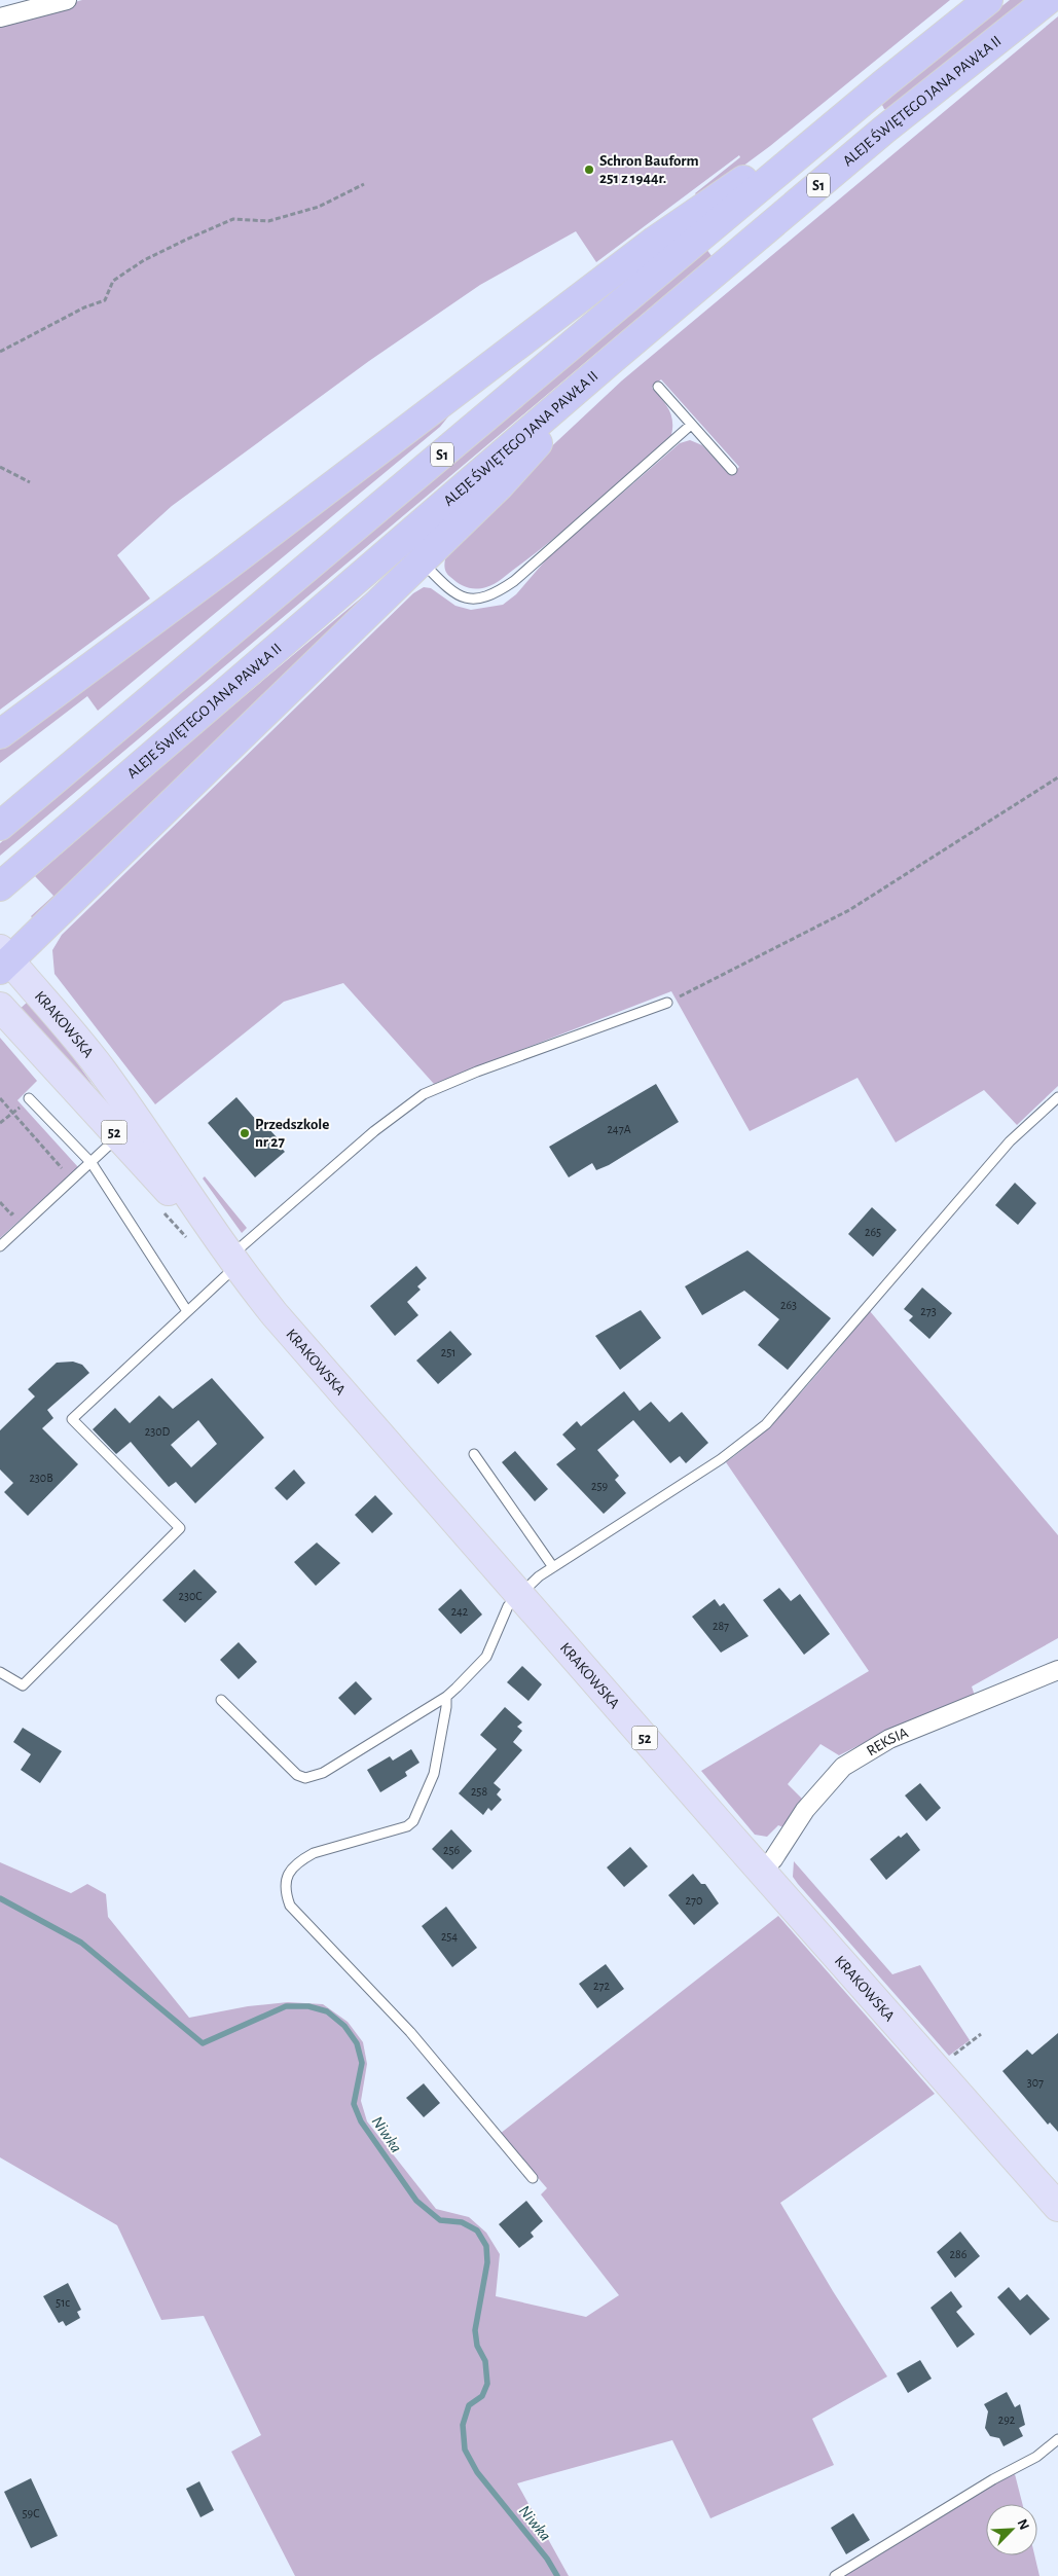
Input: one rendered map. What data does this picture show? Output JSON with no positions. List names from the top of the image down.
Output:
{
  "streets": {
    "highway": ["ALEJE ŚWIĘTEGO JANA PAWŁA II", "S1"],
    "main road": ["KRAKOWSKA", "52"],
    "street": ["REKSIA"]
  },
  "crossings": [
    ["KRAKOWSKA", "REKSIA"]
  ],
  "water": ["Niwka"],
  "places": ["Schron Bauform 251 z 1944r.", "Przedszkole nr 27"],
  "house_numbers": [
    "247A",
    "265",
    "263",
    "273",
    "251",
    "230D",
    "230B",
    "259",
    "230C",
    "242",
    "287",
    "258",
    "256",
    "270",
    "254",
    "272",
    "307",
    "286",
    "51c",
    "292",
    "59C"
  ],
  "north": "top right"
}
